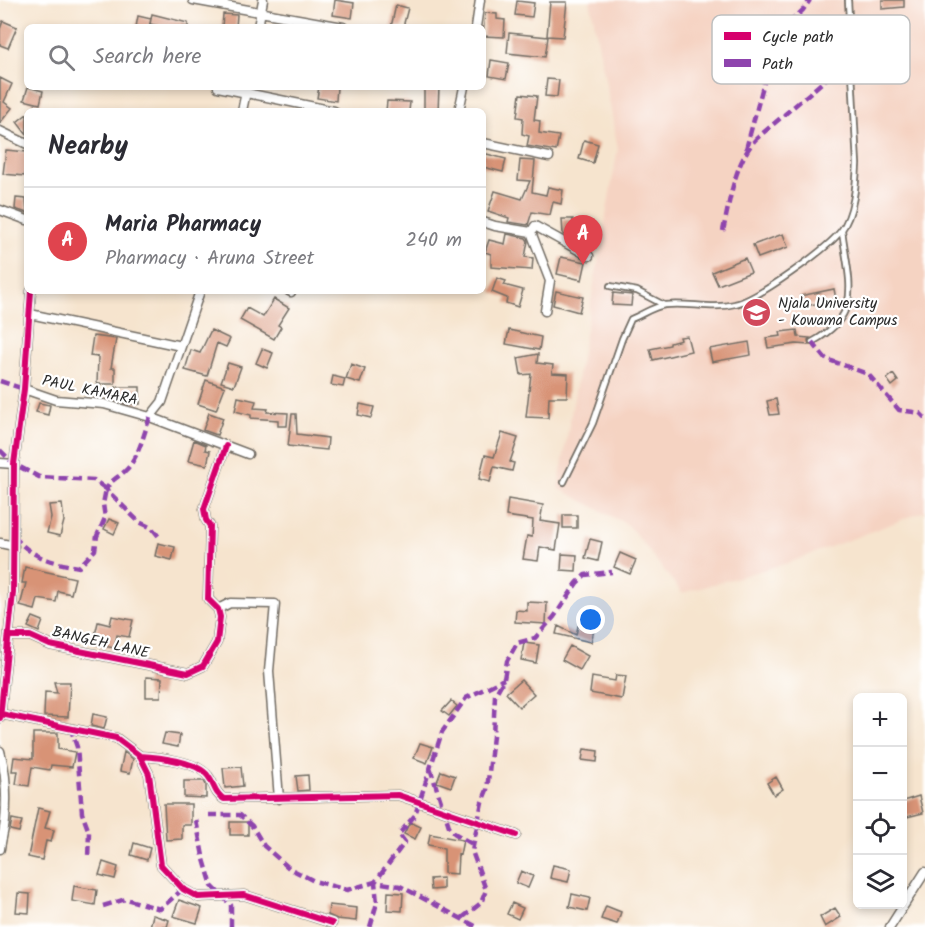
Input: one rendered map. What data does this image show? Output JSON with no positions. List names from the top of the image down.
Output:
{
  "streets": {
    "street": ["PAUL KAMARA", "BANGEH LANE"]
  },
  "places": {
    "school or university": ["Njala University - Kowama Campus"]
  },
  "legend": ["Cycle path", "Path"],
  "page": {
    "search": "Search here",
    "heading": "Nearby",
    "list": [
      {
        "mark": "A",
        "name": "Maria Pharmacy",
        "note": "Pharmacy · Aruna Street",
        "value": "240 m"
      }
    ],
    "pins": "A",
    "map_buttons": ["+", "−"]
  }
}
